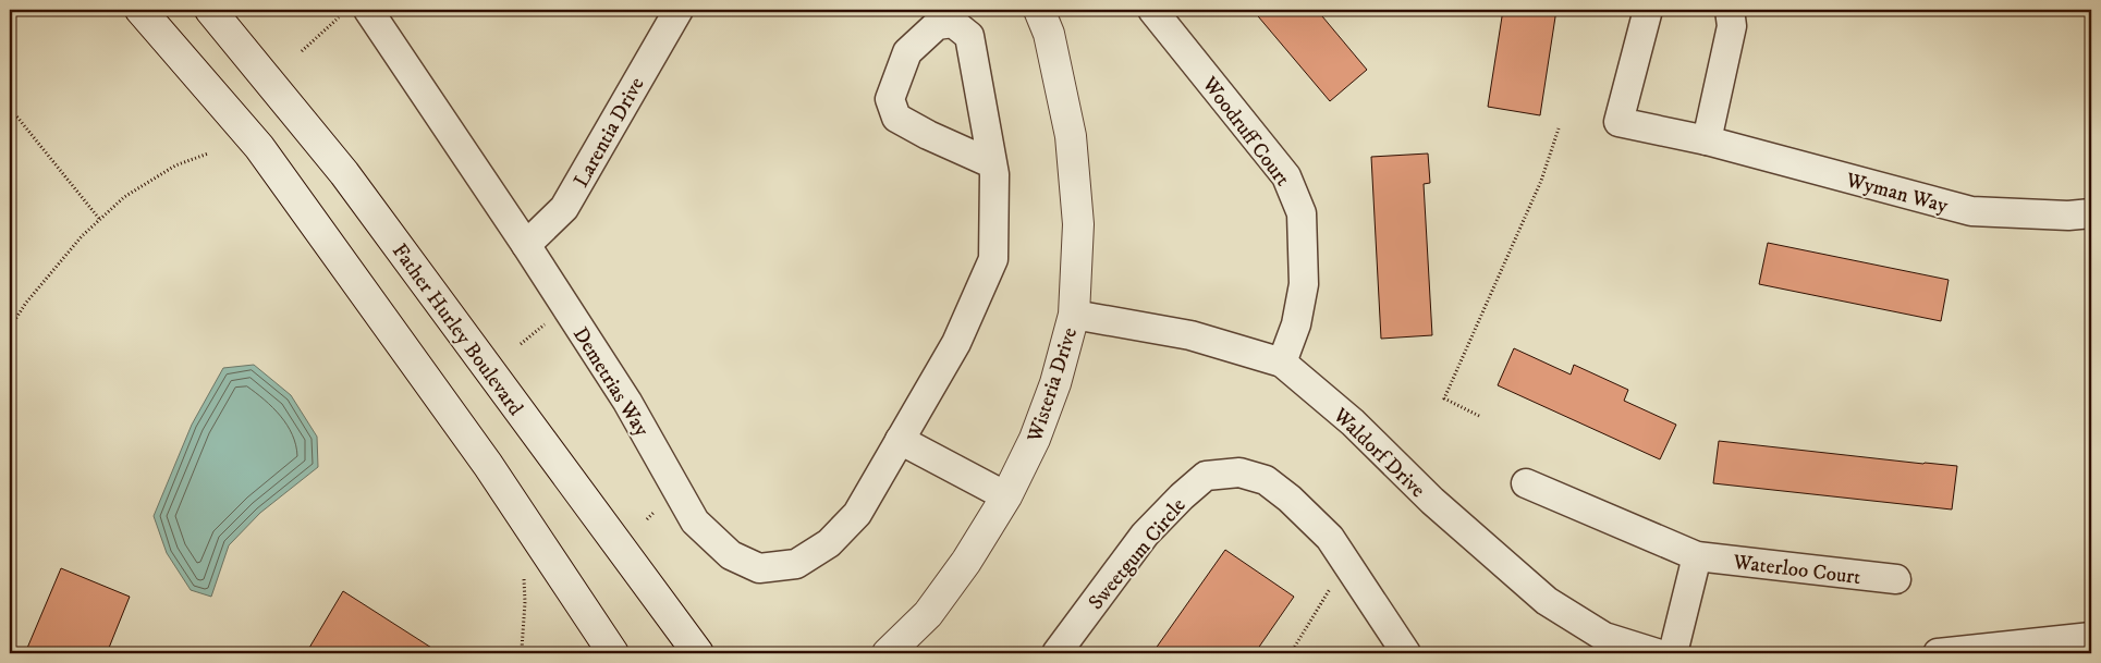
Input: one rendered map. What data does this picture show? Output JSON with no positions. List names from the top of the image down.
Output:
{
  "streets": {
    "main road": ["Father Hurley Boulevard", "Wisteria Drive"],
    "street": [
      "Woodruff Court",
      "Larentia Drive",
      "Wyman Way",
      "Demetrias Way",
      "Waldorf Drive",
      "Sweetgum Circle",
      "Waterloo Court"
    ]
  },
  "crossings": [
    ["Woodruff Court", "Waldorf Drive"],
    ["Larentia Drive", "Demetrias Way"],
    ["Wisteria Drive", "Waldorf Drive"]
  ]
}
